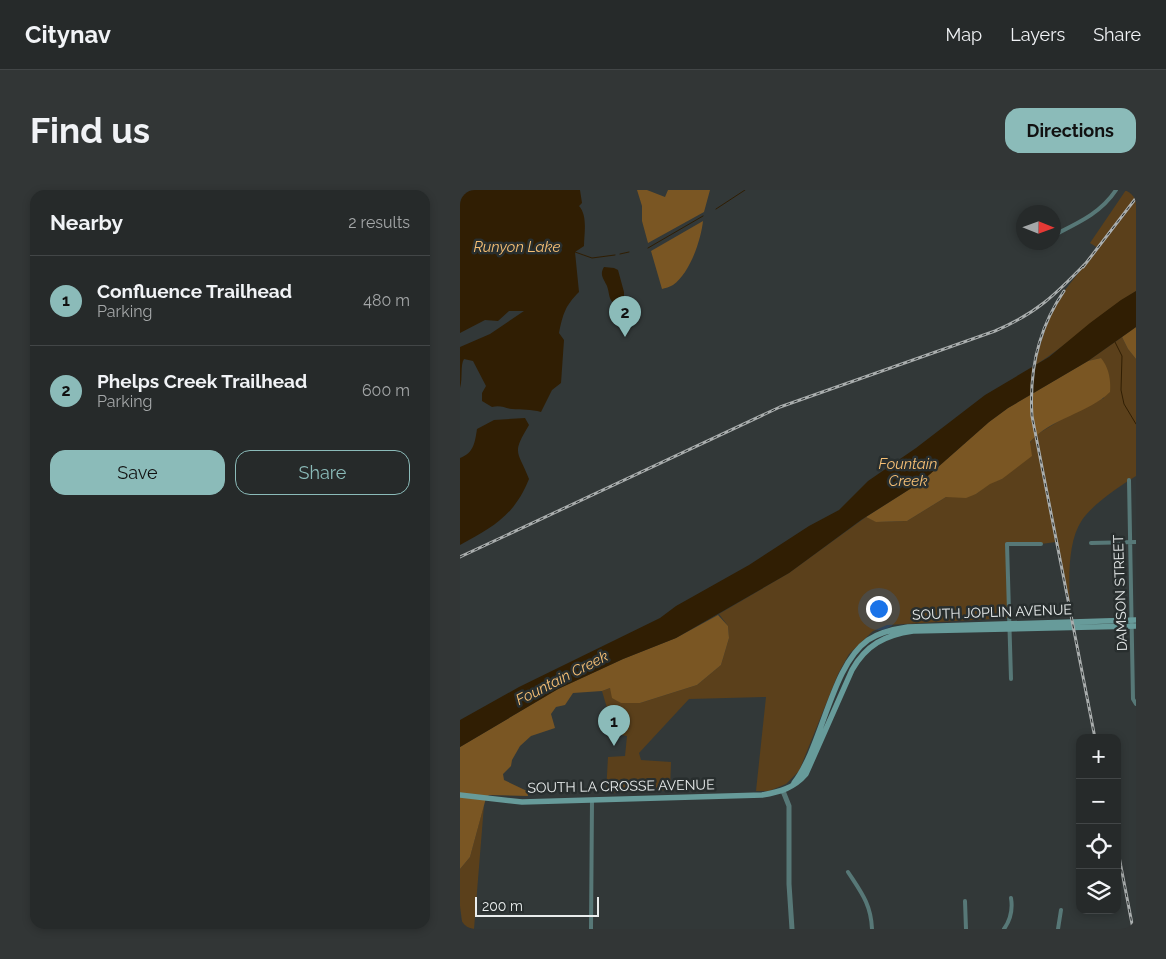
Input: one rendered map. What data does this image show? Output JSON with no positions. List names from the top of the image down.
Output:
{
  "streets": {
    "main road": ["SOUTH JOPLIN AVENUE", "SOUTH LA CROSSE AVENUE"],
    "street": ["DAMSON STREET"]
  },
  "crossings": [
    ["DAMSON STREET", "SOUTH JOPLIN AVENUE"],
    ["SOUTH JOPLIN AVENUE", "SOUTH LA CROSSE AVENUE"]
  ],
  "water": ["Runyon Lake", "Fountain Creek"],
  "scale_bar": "200 m",
  "north": "right",
  "page": {
    "header": "Citynav",
    "nav": ["Map", "Layers", "Share"],
    "buttons": [
      "Directions",
      ["Save", "Share"]
    ],
    "title": "Find us",
    "heading": ["Nearby", "2 results"],
    "list": [
      {
        "mark": "1",
        "name": "Confluence Trailhead",
        "note": "Parking",
        "value": "480 m"
      },
      {
        "mark": "2",
        "name": "Phelps Creek Trailhead",
        "note": "Parking",
        "value": "600 m"
      }
    ],
    "pins": ["2", "1"],
    "map_buttons": ["+", "−"],
    "scale": "200 m"
  }
}
